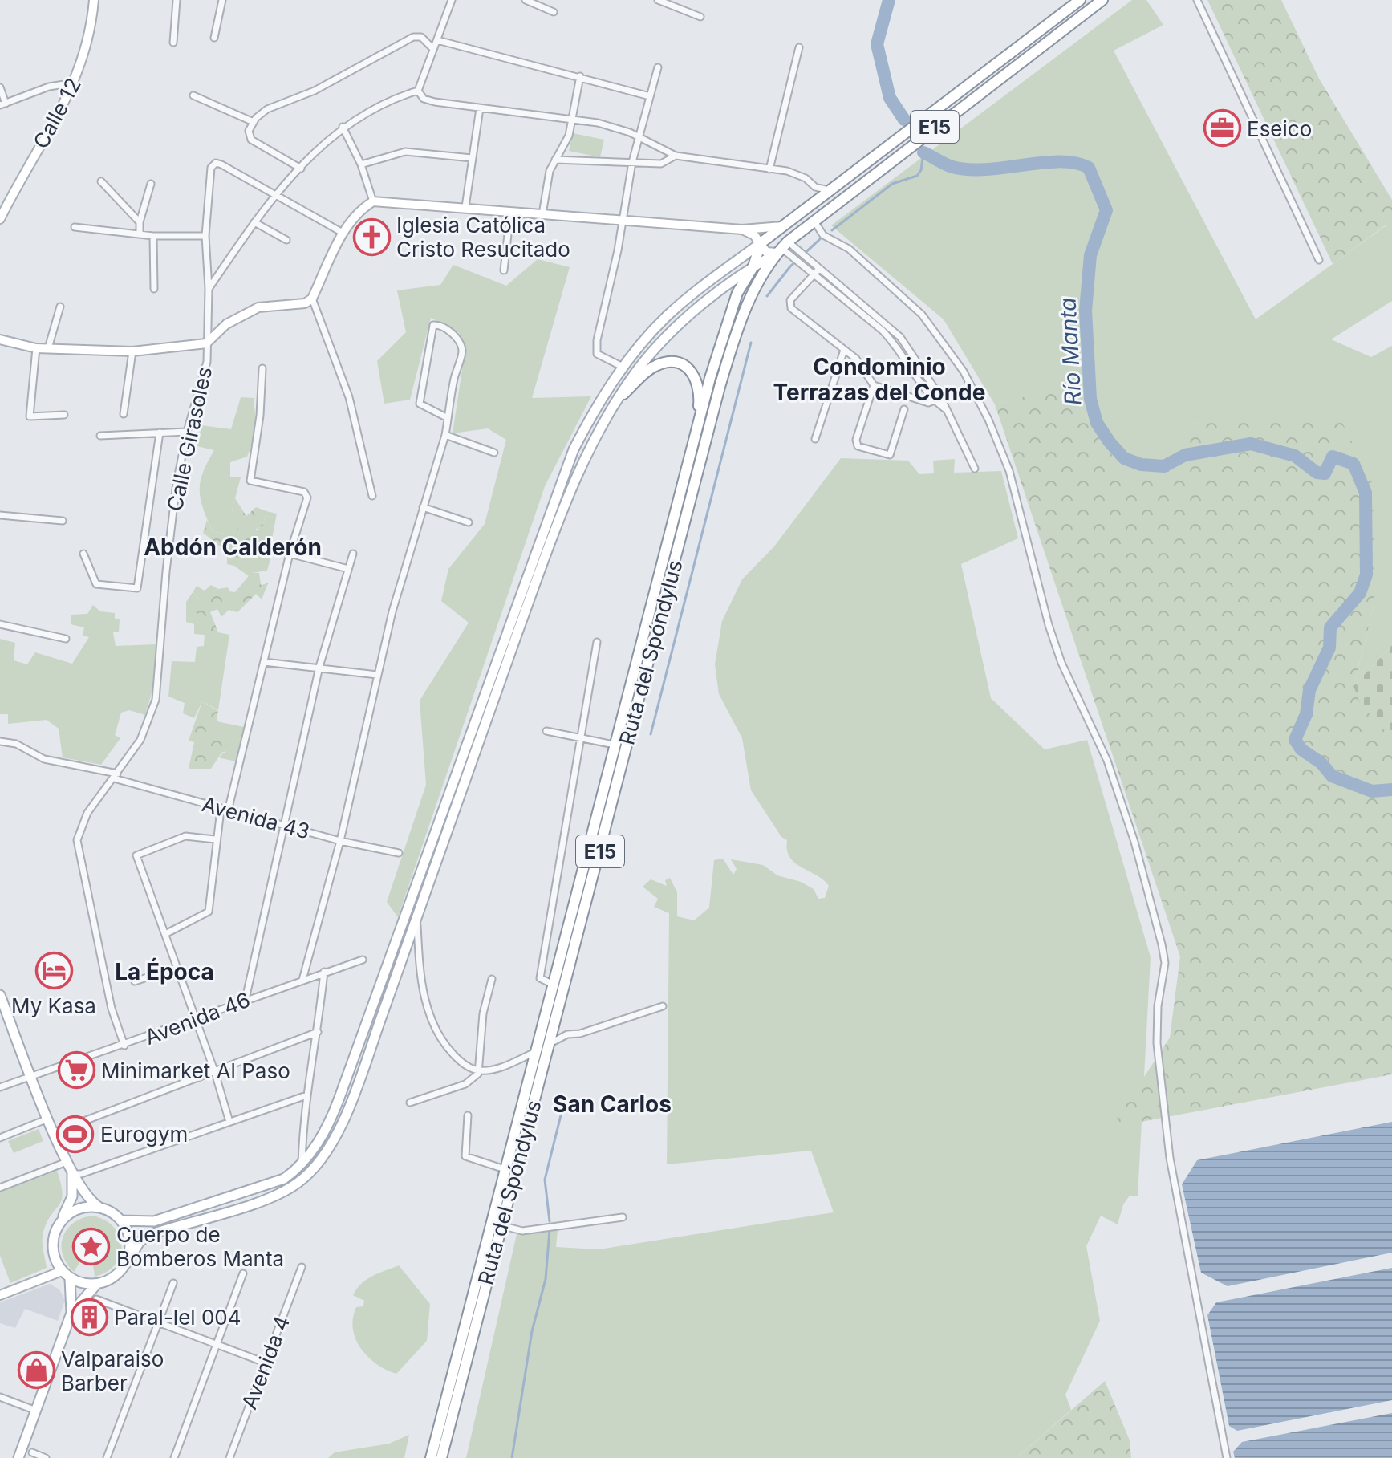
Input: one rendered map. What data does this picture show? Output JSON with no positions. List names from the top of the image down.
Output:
{
  "streets": {
    "highway": ["E15", "Ruta del Spóndylus"],
    "street": [
      "Calle 12",
      "Calle Girasoles",
      "Avenida 43",
      "Avenida 46",
      "Avenida 4"
    ]
  },
  "crossings": [
    ["E15", "Ruta del Spóndylus"],
    ["Calle Girasoles", "Avenida 43"],
    ["Calle Girasoles", "Avenida 46"]
  ],
  "districts": [
    "Condominio Terrazas del Conde",
    "Abdón Calderón",
    "La Época",
    "San Carlos"
  ],
  "water": ["Río Manta"],
  "places": {
    "office": ["Eseico"],
    "church": ["Iglesia Católica Cristo Resucitado"],
    "hotel": ["My Kasa"],
    "supermarket": ["Minimarket Al Paso"],
    "sports": ["Eurogym"],
    "place": ["Cuerpo de Bomberos Manta"],
    "building": ["Paral-lel 004"],
    "shop": ["Valparaiso Barber"]
  }
}
